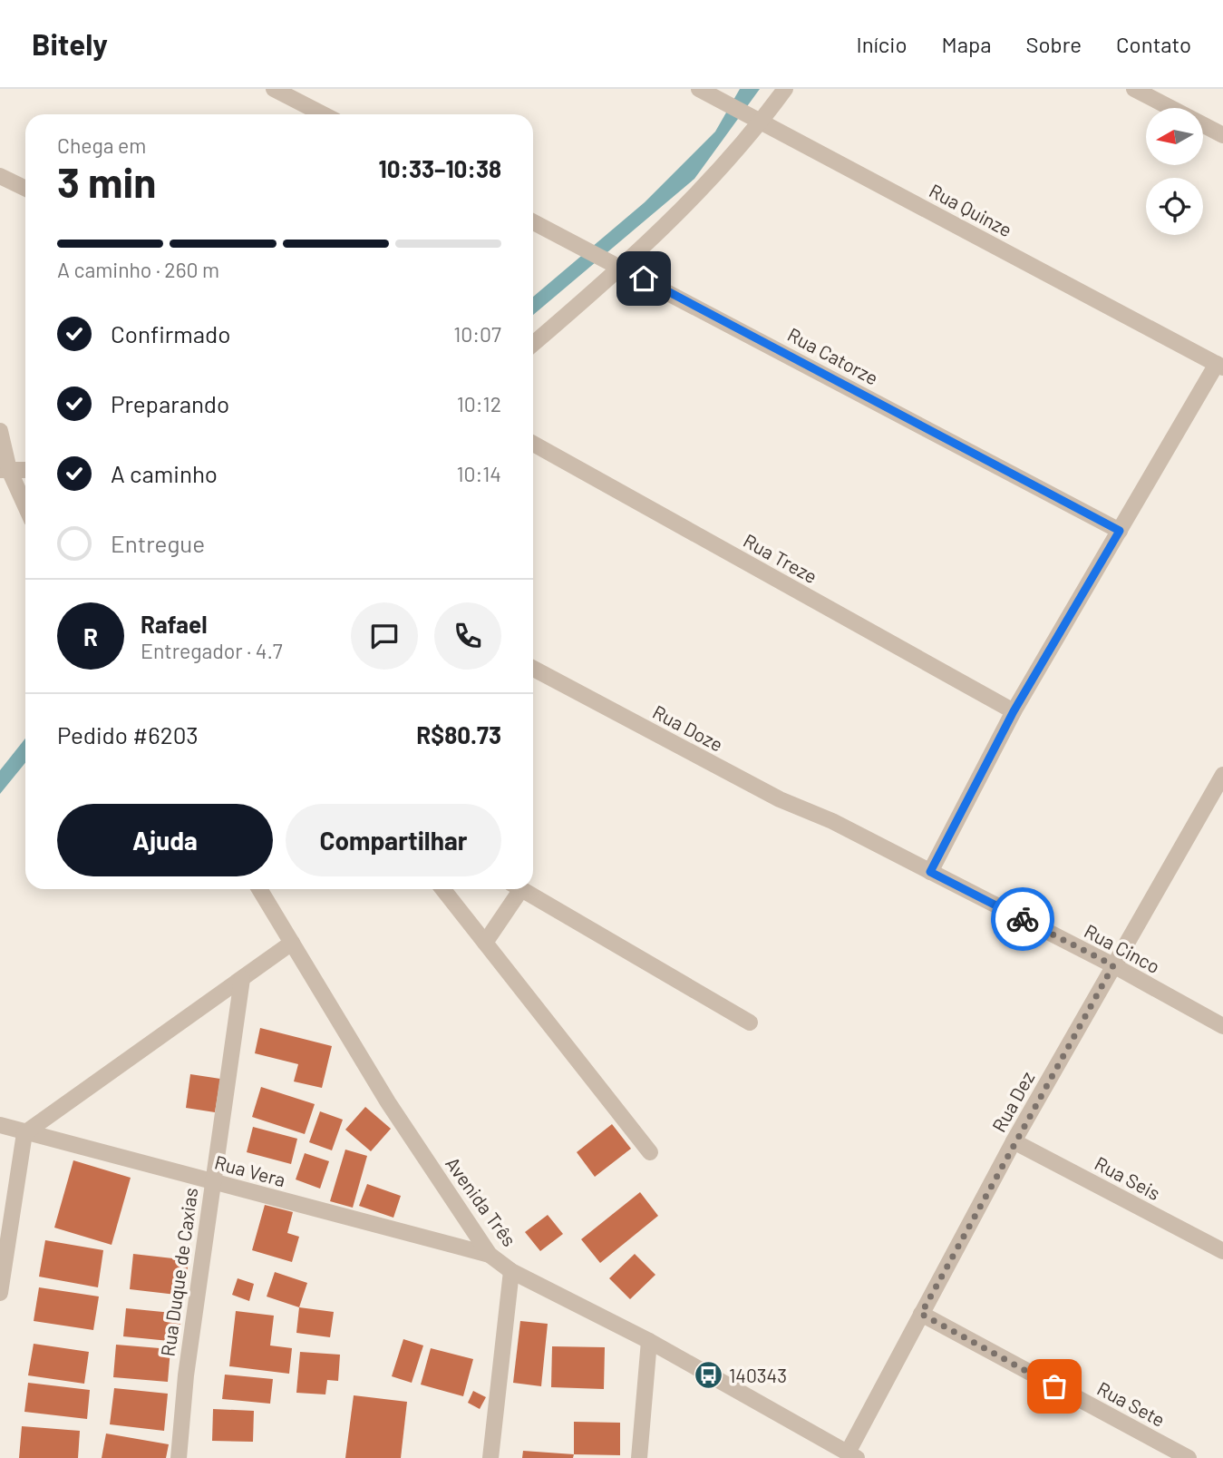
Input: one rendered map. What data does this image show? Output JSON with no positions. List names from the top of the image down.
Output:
{
  "streets": {
    "street": [
      "Rua Quinze",
      "Rua Catorze",
      "Rua Treze",
      "Rua Doze",
      "Rua Cinco",
      "Rua Dez",
      "Rua Vera",
      "Rua Seis",
      "Avenida Três",
      "Rua Duque de Caxias",
      "Rua Sete"
    ]
  },
  "crossings": [
    ["Rua Doze", "Rua Cinco"],
    ["Rua Cinco", "Rua Dez"],
    ["Rua Dez", "Rua Seis"],
    ["Rua Dez", "Avenida Três"],
    ["Rua Dez", "Rua Sete"],
    ["Rua Vera", "Avenida Três"],
    ["Rua Vera", "Rua Duque de Caxias"]
  ],
  "places": {
    "bus stop": ["140343"]
  },
  "north": "left",
  "page": {
    "header": "Bitely",
    "nav": [
      "Início",
      "Mapa",
      "Sobre",
      "Contato"
    ],
    "heading": ["3 min", "Chega em", "10:33–10:38"],
    "panel": [
      "Rafael",
      "Entregador · 4.7",
      "Pedido #6203",
      "R$80.73"
    ],
    "bar": "A caminho · 260 m",
    "list": [
      ["Confirmado", "10:07"],
      ["Preparando", "10:12"],
      ["A caminho", "10:14"],
      "Entregue"
    ],
    "round": "R",
    "buttons": ["Ajuda", "Compartilhar"]
  }
}
